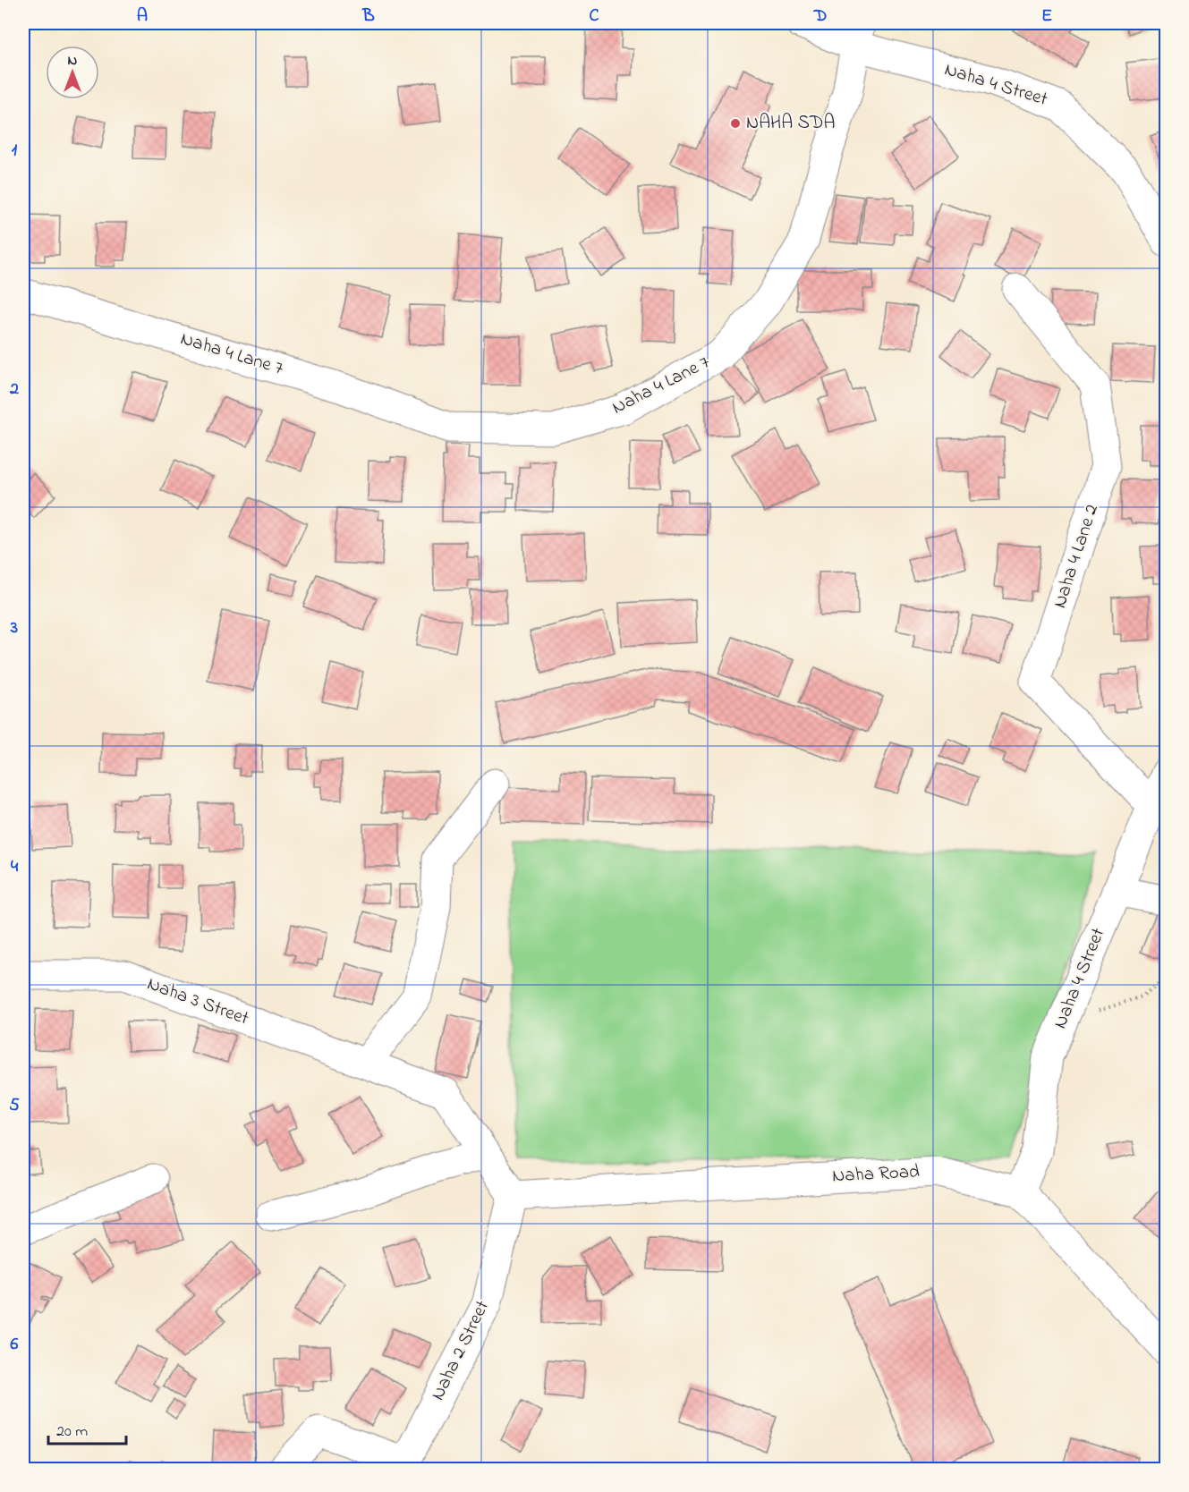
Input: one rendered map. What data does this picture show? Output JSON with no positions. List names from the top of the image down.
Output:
{
  "streets": {
    "street": [
      "Naha 4 Street",
      "Naha 4 Lane 7",
      "Naha 4 Lane 2",
      "Naha 3 Street",
      "Naha Road",
      "Naha 2 Street"
    ]
  },
  "crossings": [
    ["Naha 4 Street", "Naha 4 Lane 7"],
    ["Naha 4 Street", "Naha 4 Lane 2"],
    ["Naha 4 Street", "Naha Road"],
    ["Naha 3 Street", "Naha Road"],
    ["Naha 3 Street", "Naha 2 Street"],
    ["Naha Road", "Naha 2 Street"]
  ],
  "places": ["NAHA SDA"],
  "scale_bar": "20 m",
  "north": "top",
  "grid": {
    "columns": [
      "A",
      "B",
      "C",
      "D",
      "E"
    ],
    "rows": [
      "1",
      "2",
      "3",
      "4",
      "5",
      "6"
    ]
  }
}
